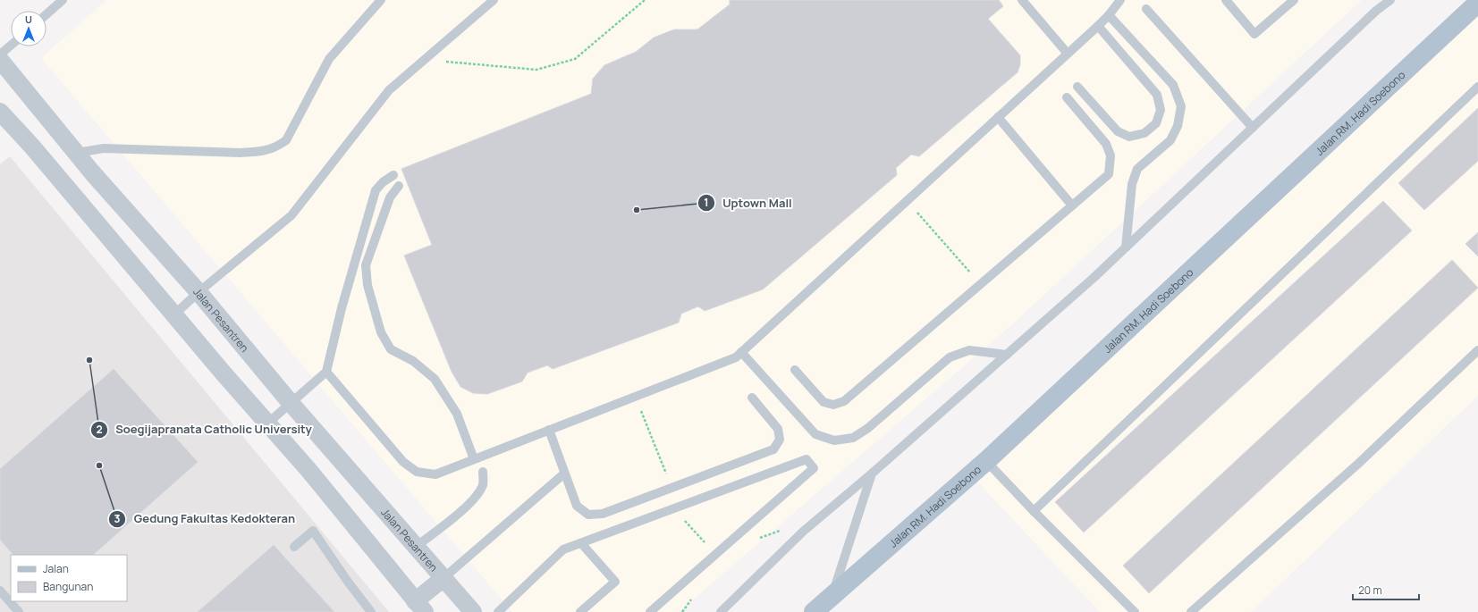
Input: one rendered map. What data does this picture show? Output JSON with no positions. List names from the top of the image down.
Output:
{
  "streets": {
    "main road": ["Jalan RM. Hadi Soebono"],
    "street": ["Jalan Pesantren"]
  },
  "places": ["Uptown Mall", "Soegijapranata Catholic University", "Gedung Fakultas Kedokteran"],
  "legend": ["Jalan", "Bangunan"],
  "scale_bar": "20 m",
  "north": "top"
}
